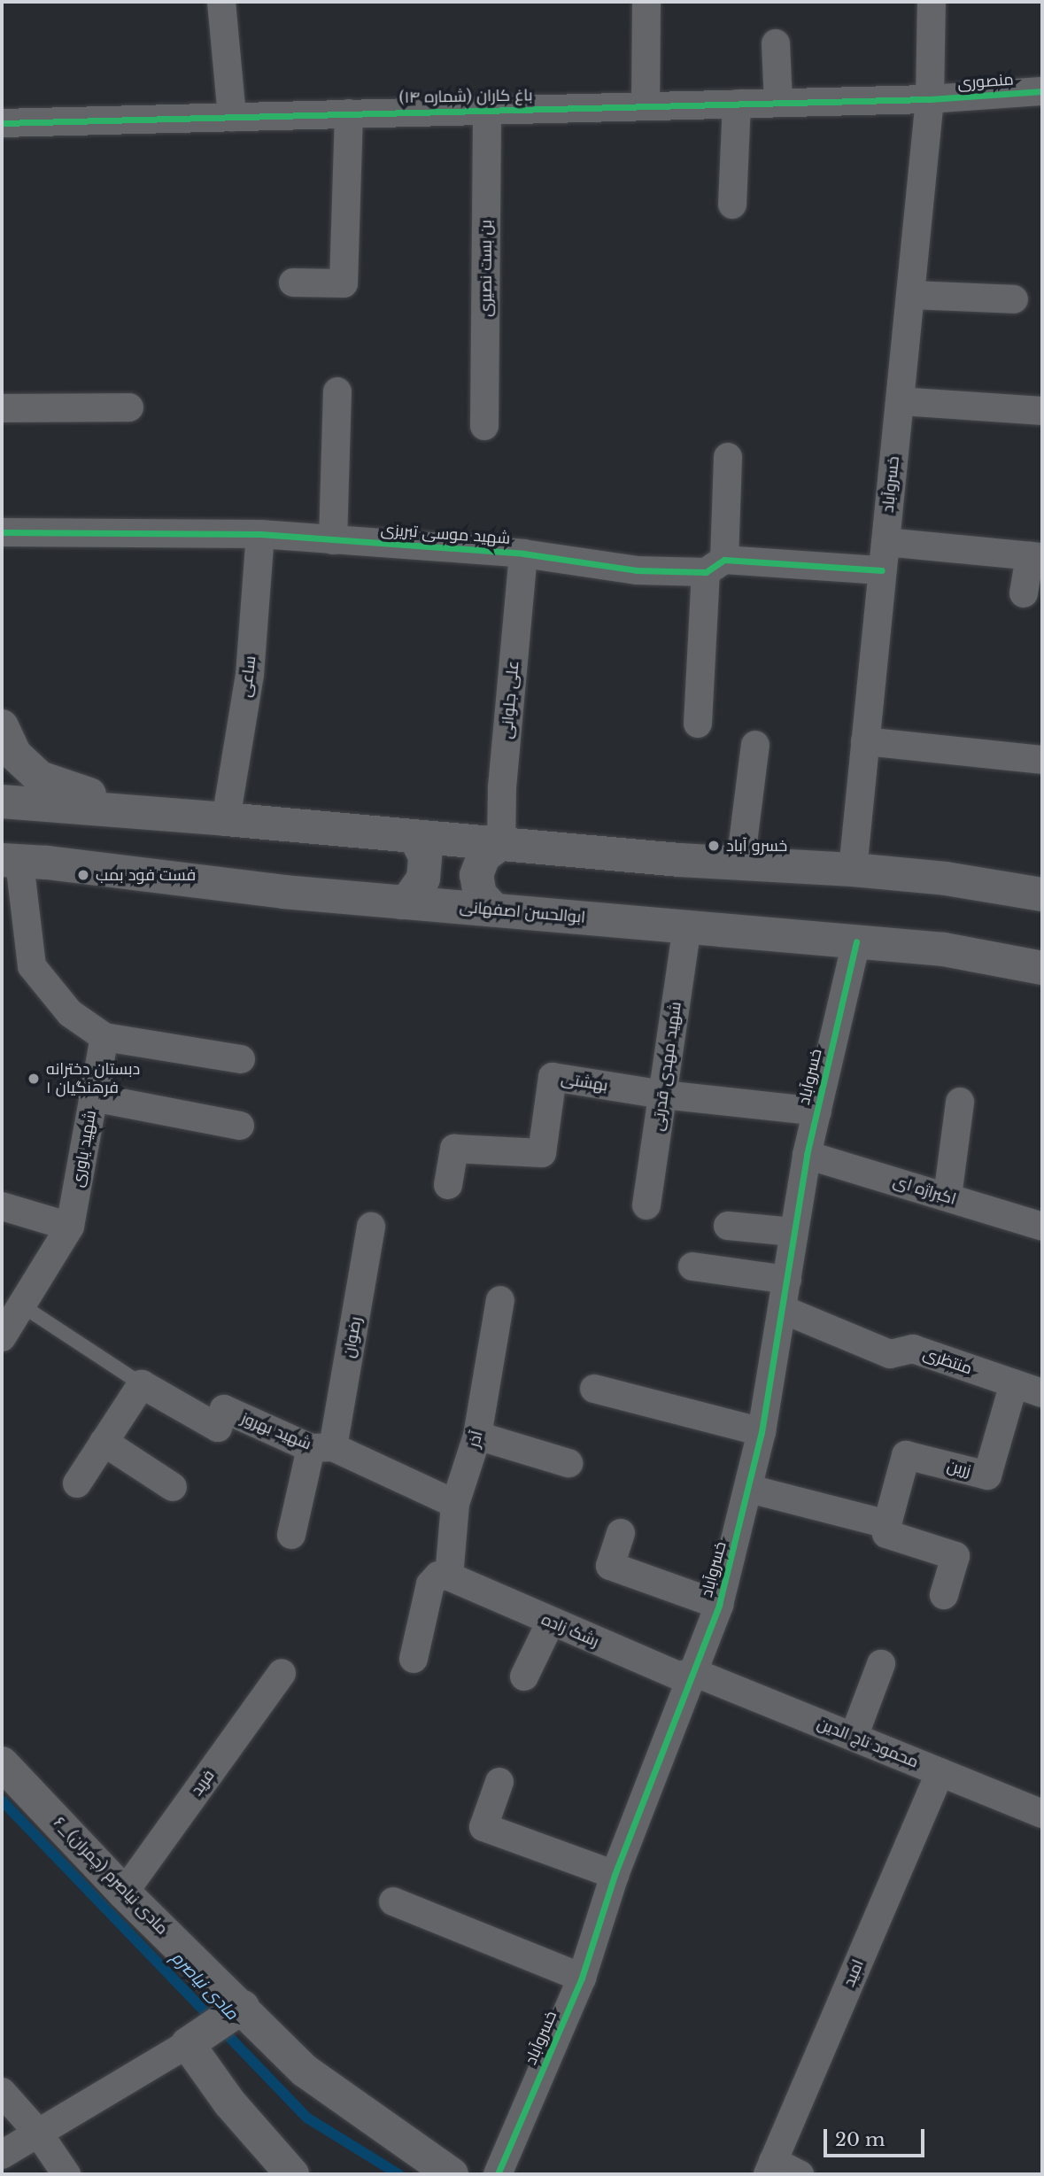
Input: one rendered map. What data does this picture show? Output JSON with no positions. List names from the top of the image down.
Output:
{
  "streets": {
    "main road": ["ابوالحسن اصفهانی", "۶_مادی نیاصرم (چمران)"],
    "street": [
      "منصوری",
      "باغ کاران (شماره ۱۴)",
      "بن بست نصیری",
      "خسروآباد",
      "شهید موسی تبریزی",
      "ساعی",
      "علی جلوانی",
      "شهید مهدی قدرتی",
      "بهشتی",
      "شهید یاوری",
      "اکبراژه ای",
      "رضوان",
      "منتظری",
      "شهید بهروز",
      "آذر",
      "زرین",
      "رشک زاده",
      "محمود تاج الدین",
      "فرید",
      "امید"
    ]
  },
  "crossings": [
    ["منصوری", "باغ کاران (شماره ۱۴)"],
    ["منصوری", "خسروآباد"],
    ["باغ کاران (شماره ۱۴)", "بن بست نصیری"],
    ["باغ کاران (شماره ۱۴)", "خسروآباد"],
    ["خسروآباد", "شهید موسی تبریزی"],
    ["خسروآباد", "ابوالحسن اصفهانی"],
    ["خسروآباد", "بهشتی"],
    ["خسروآباد", "اکبراژه ای"],
    ["خسروآباد", "منتظری"],
    ["خسروآباد", "رشک زاده"],
    ["خسروآباد", "محمود تاج الدین"],
    ["شهید موسی تبریزی", "ساعی"],
    ["شهید موسی تبریزی", "علی جلوانی"],
    ["ابوالحسن اصفهانی", "شهید مهدی قدرتی"],
    ["شهید مهدی قدرتی", "بهشتی"],
    ["شهید یاوری", "شهید بهروز"],
    ["رضوان", "شهید بهروز"],
    ["منتظری", "زرین"],
    ["شهید بهروز", "آذر"],
    ["آذر", "رشک زاده"],
    ["رشک زاده", "محمود تاج الدین"],
    ["محمود تاج الدین", "امید"],
    ["فرید", "۶_مادی نیاصرم (چمران)"]
  ],
  "water": ["مادی نیاصرم"],
  "places": ["خسرو آباد", "فست فود بمب", "دبستان دخترانه فرهنگیان ۱"],
  "scale_bar": "20 m"
}
